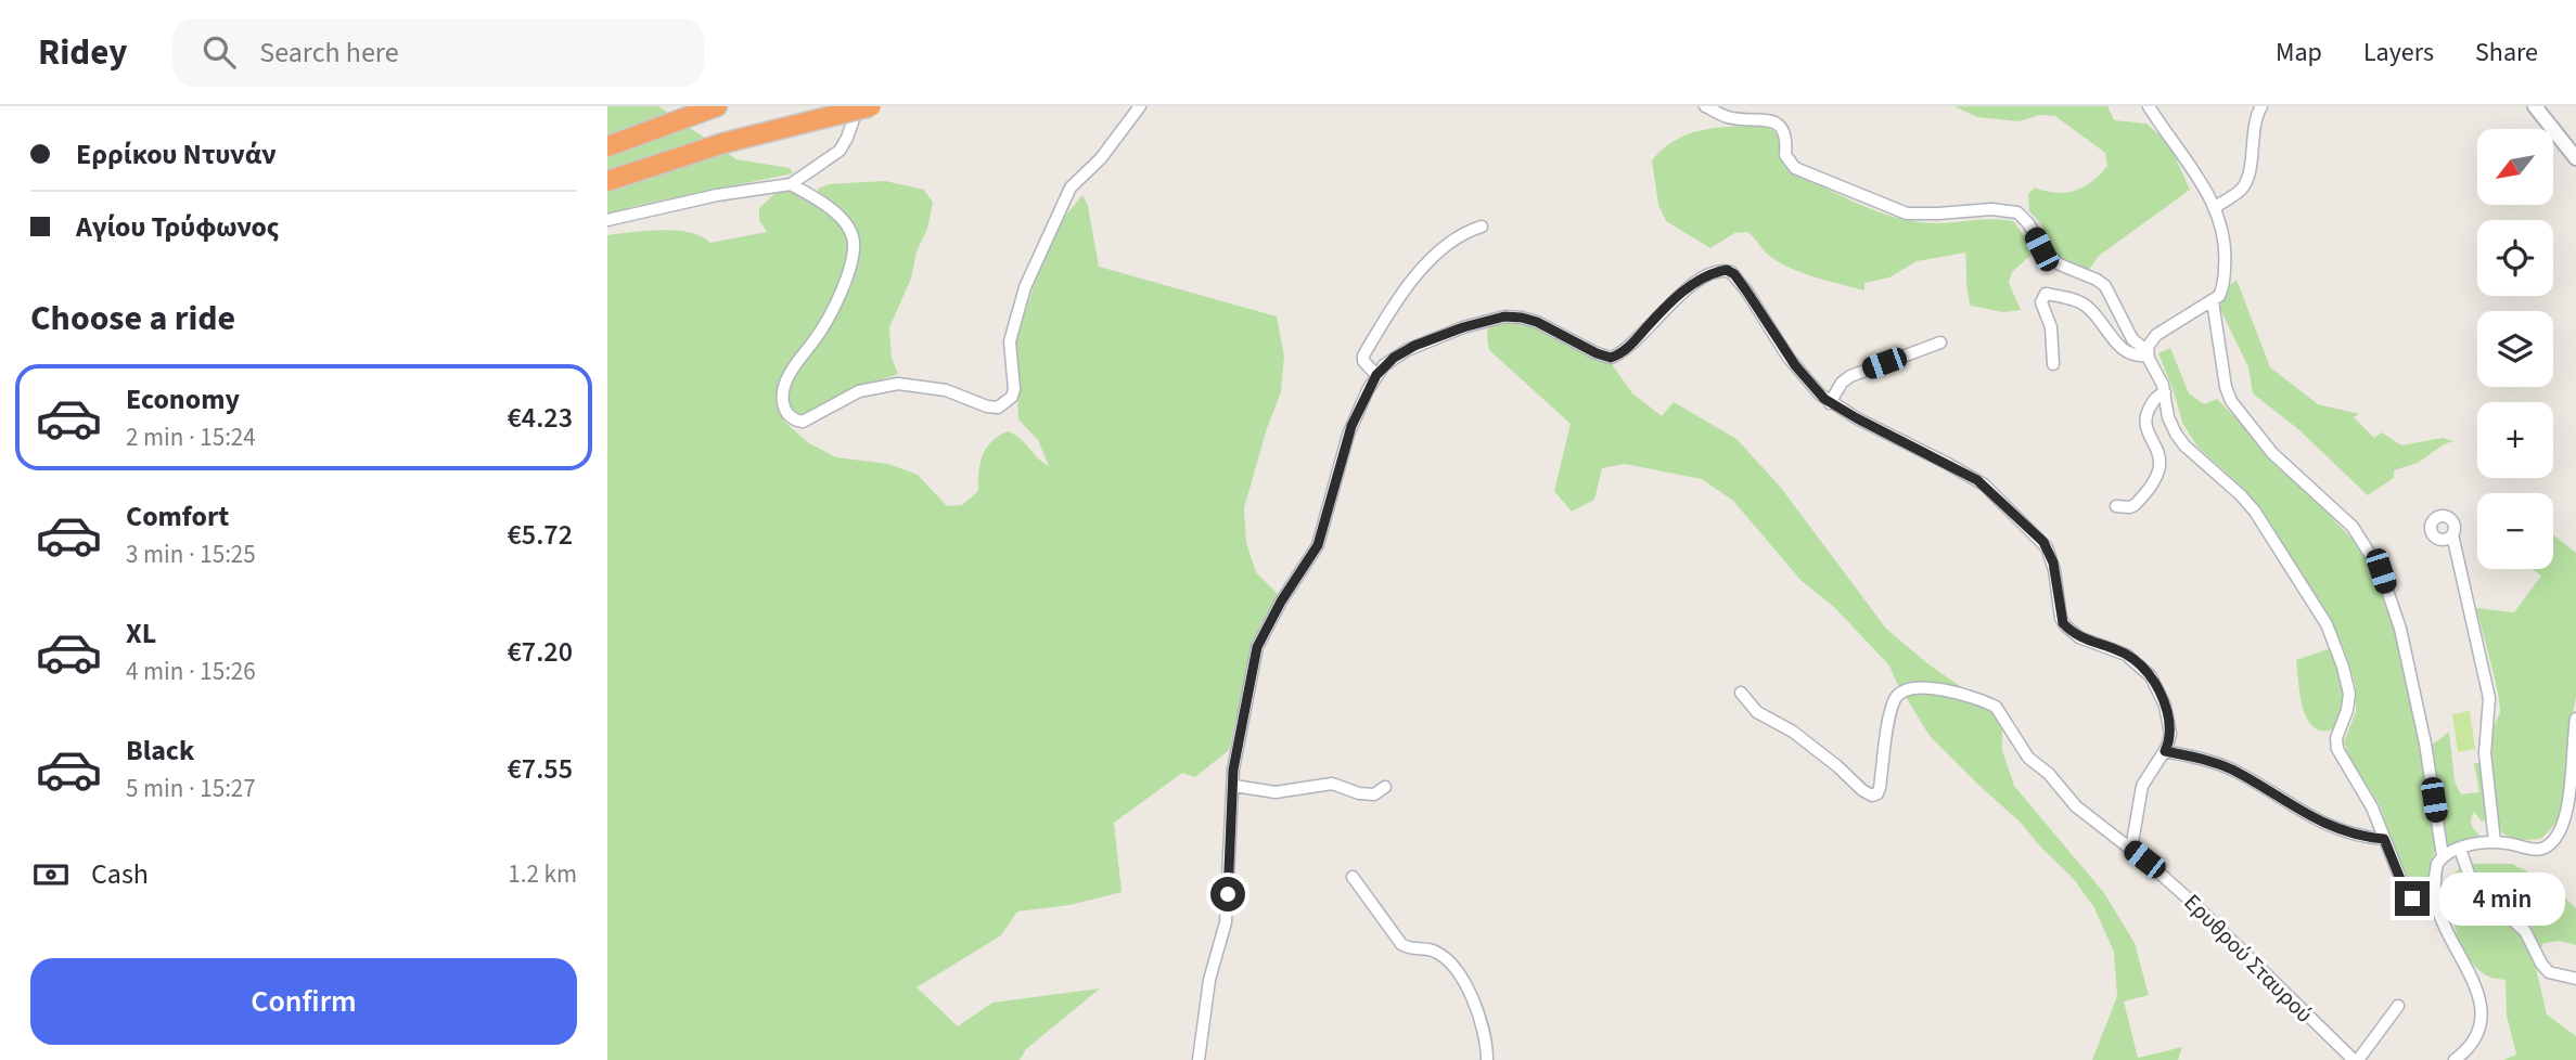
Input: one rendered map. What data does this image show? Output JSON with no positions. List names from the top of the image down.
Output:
{
  "streets": {
    "street": ["Ερυθρού Σταυρού"]
  },
  "north": "bottom left",
  "page": {
    "header": "Ridey",
    "search": "Search here",
    "nav": ["Map", "Layers", "Share"],
    "banner": ["Ερρίκου Ντυνάν", "Αγίου Τρύφωνος"],
    "map_buttons": ["+", "−"],
    "heading": "Choose a ride",
    "list": [
      {
        "name": "Economy",
        "note": "2 min · 15:24",
        "value": "€4.23"
      },
      {
        "name": "Comfort",
        "note": "3 min · 15:25",
        "value": "€5.72"
      },
      {
        "name": "XL",
        "note": "4 min · 15:26",
        "value": "€7.20"
      },
      {
        "name": "Black",
        "note": "5 min · 15:27",
        "value": "€7.55"
      }
    ],
    "pay": ["Cash", "1.2 km"],
    "bubble": "4 min",
    "buttons": "Confirm"
  }
}
